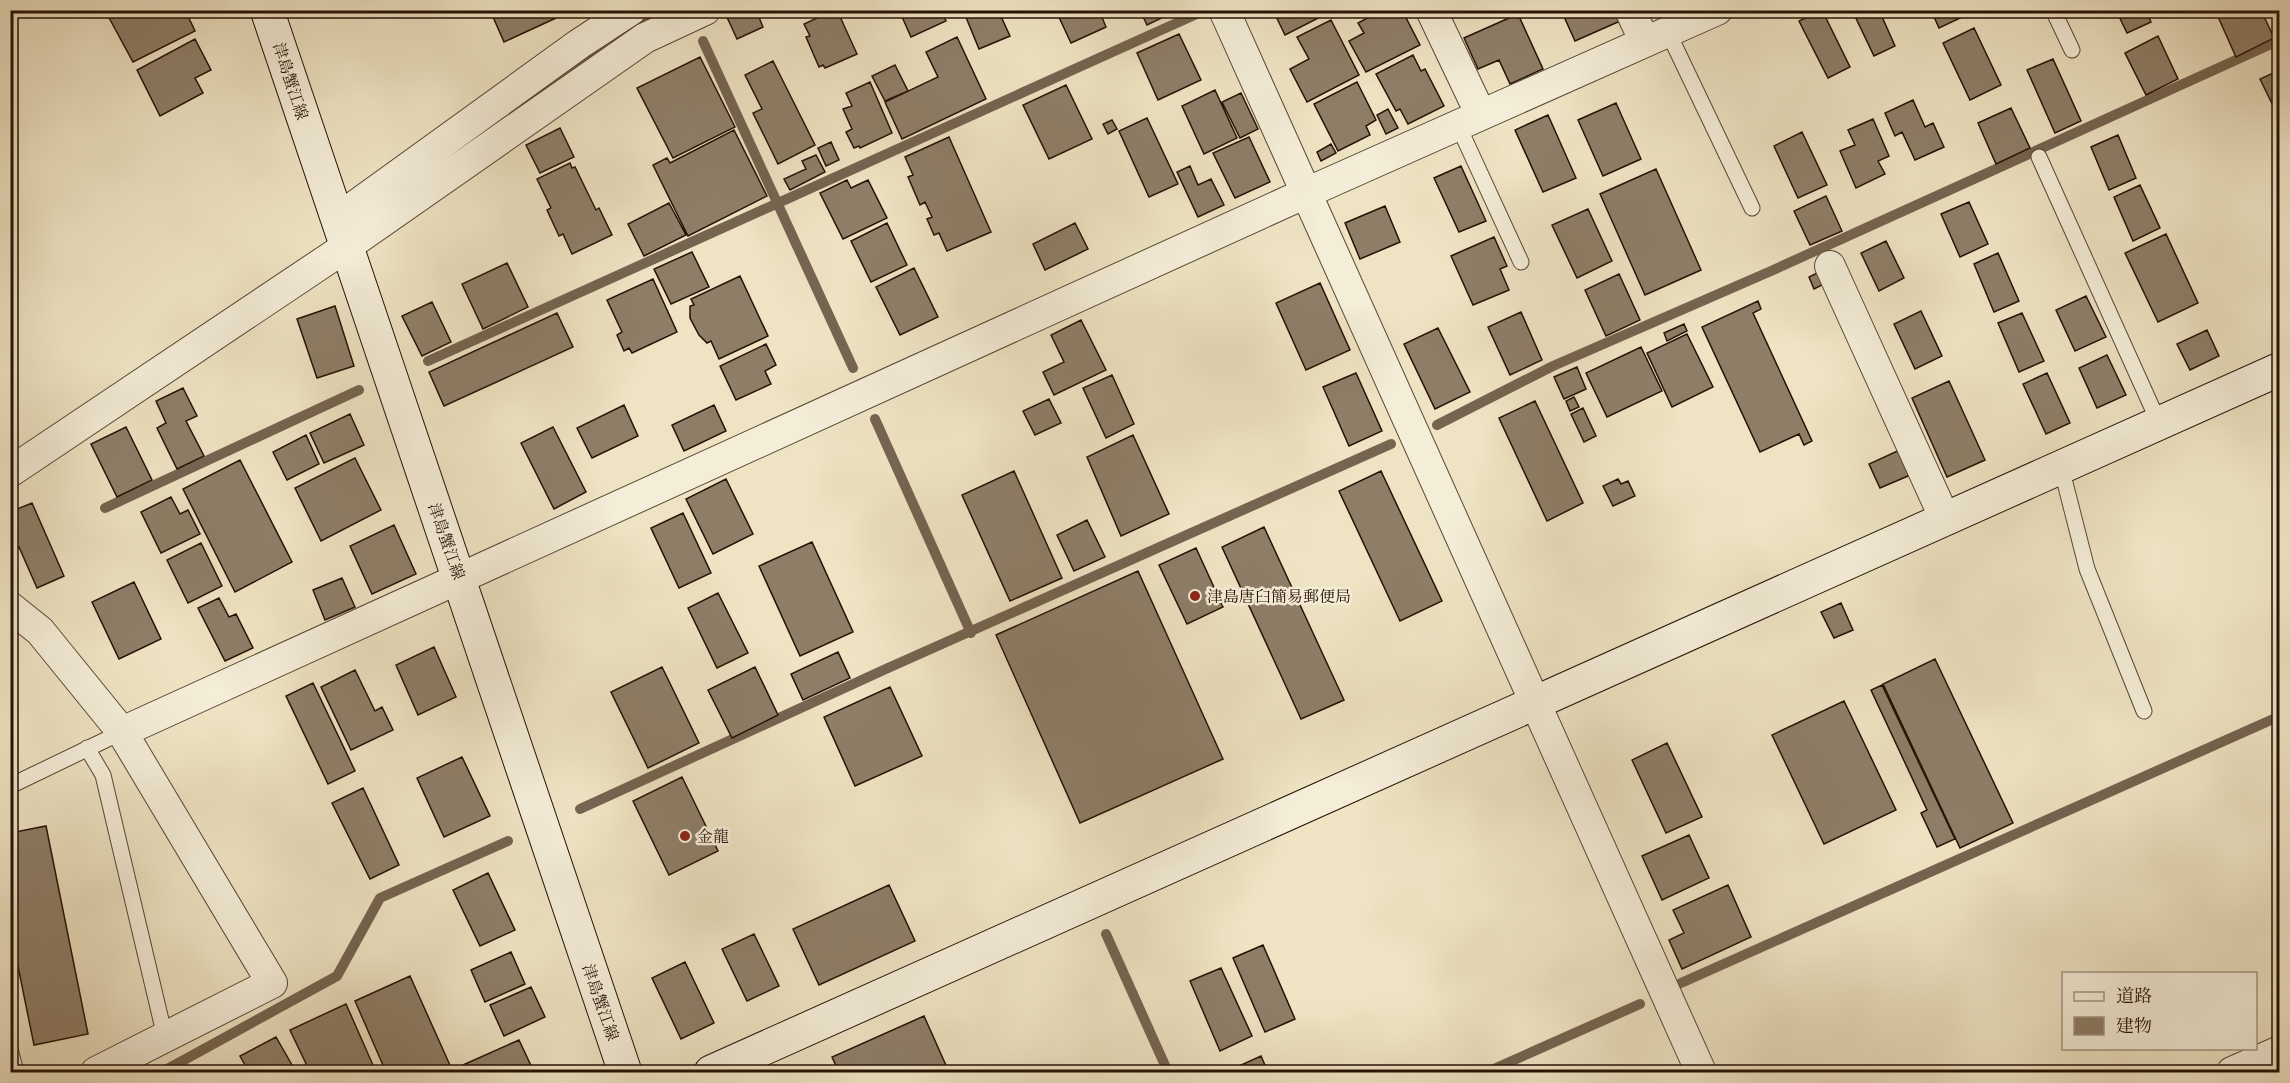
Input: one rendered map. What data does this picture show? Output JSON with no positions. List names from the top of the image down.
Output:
{
  "streets": {
    "street": ["津島蟹江線"]
  },
  "places": ["津島唐臼簡易郵便局", "金龍"],
  "legend": ["道路", "建物"]
}
